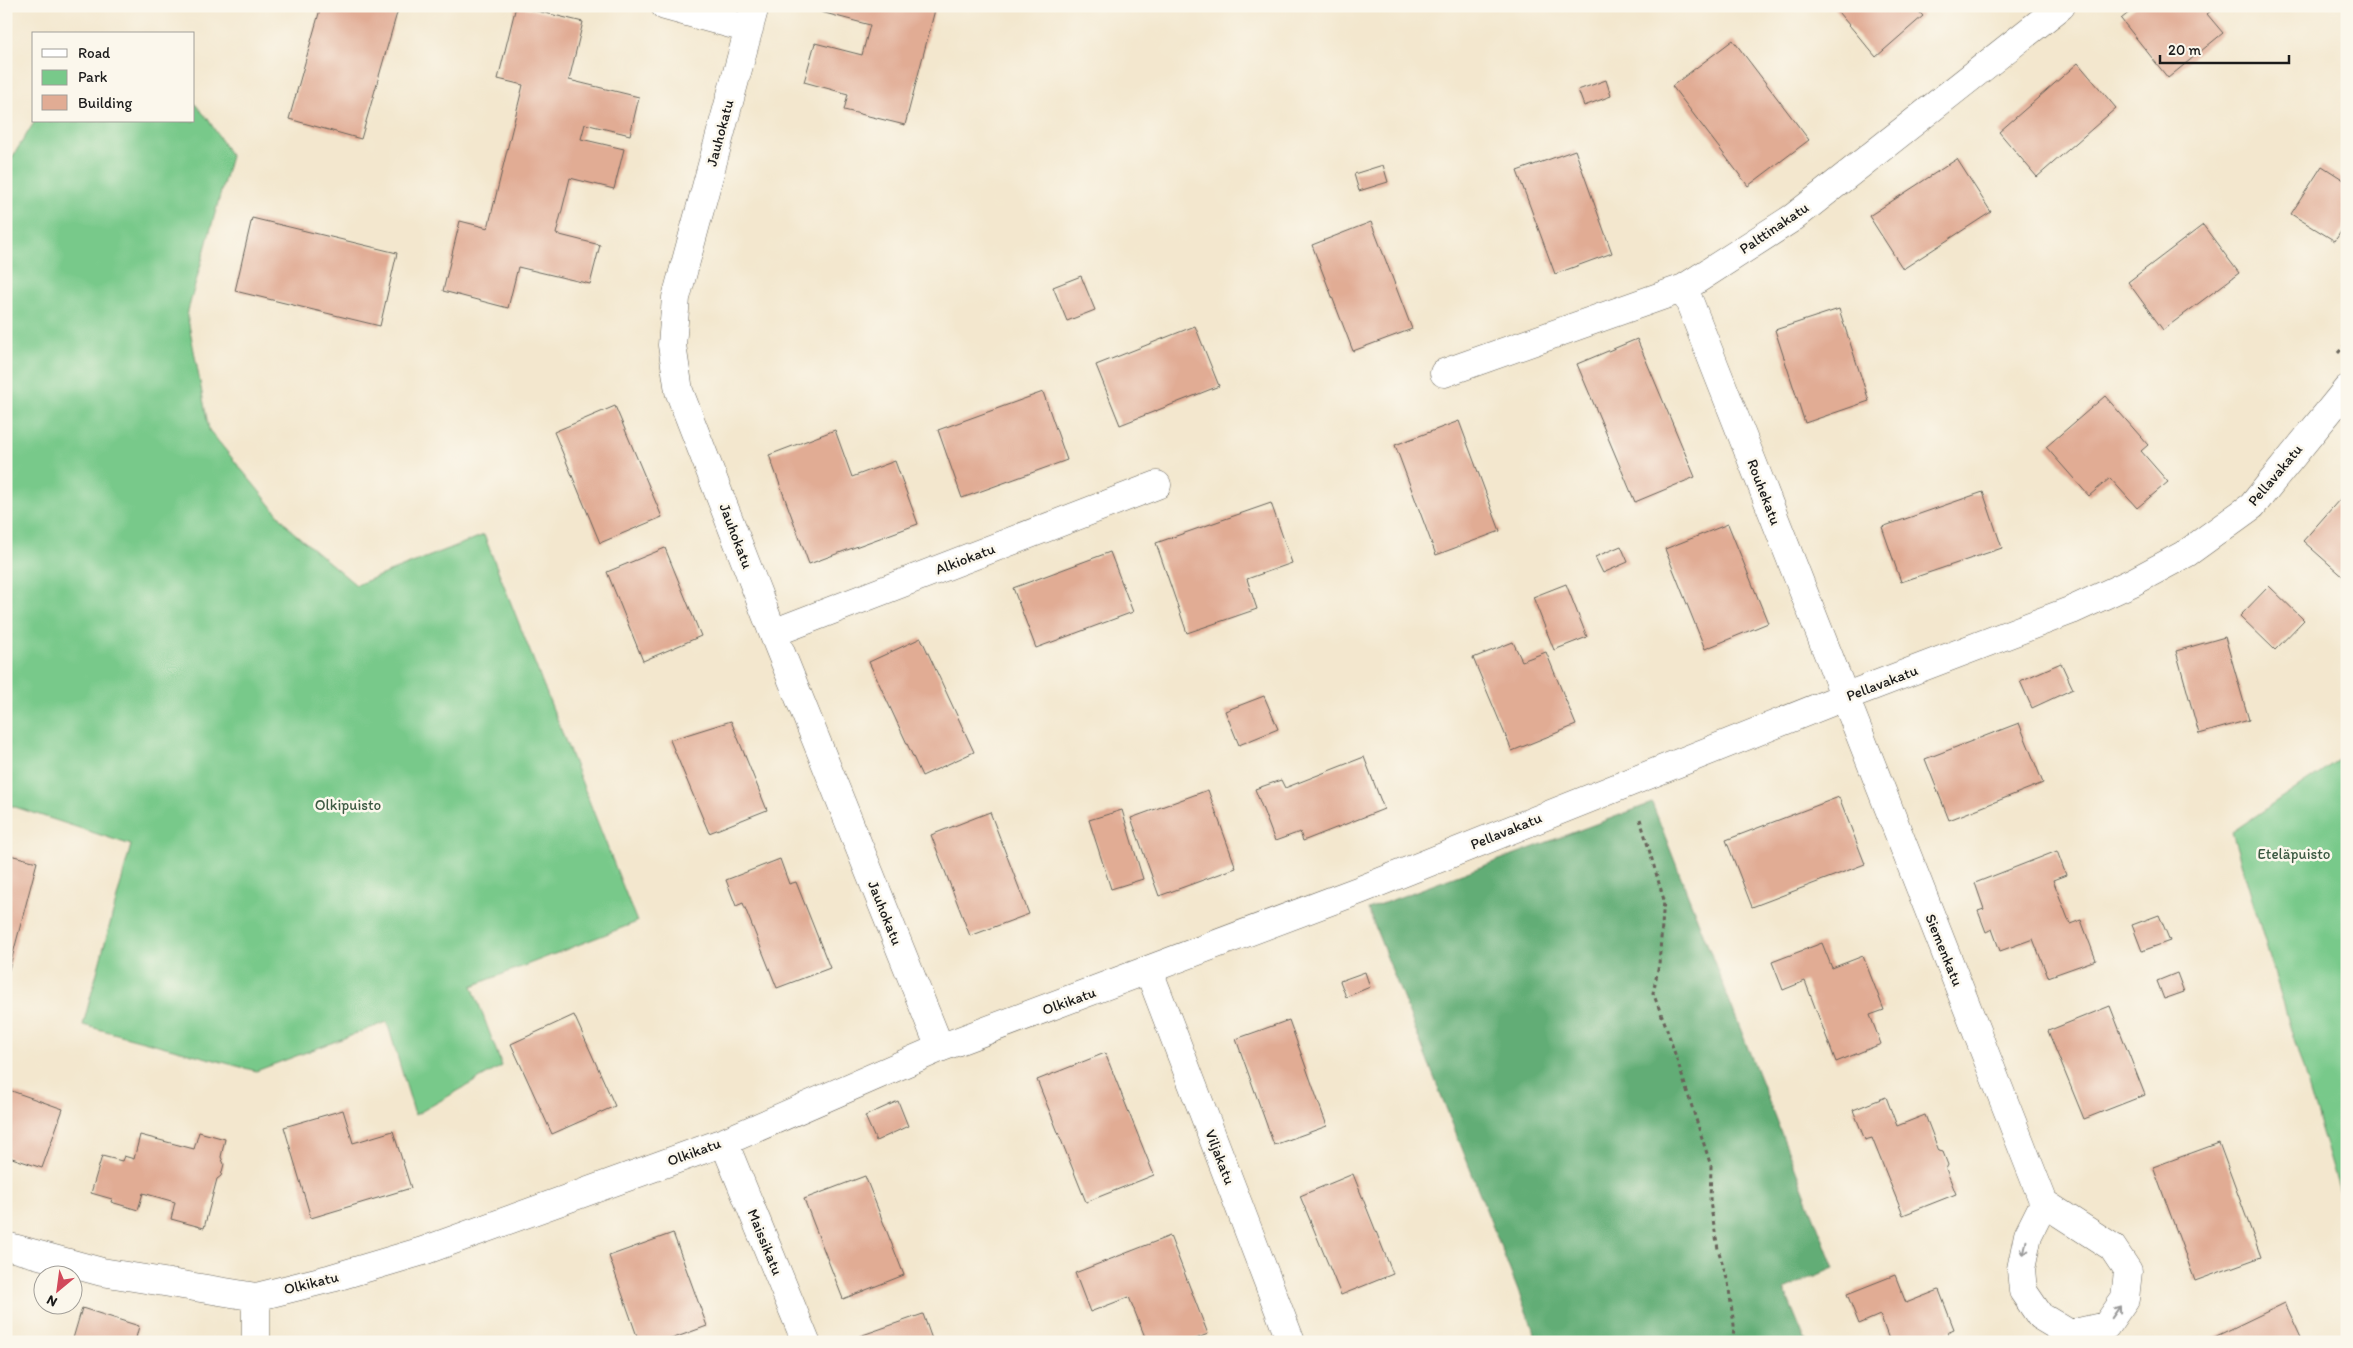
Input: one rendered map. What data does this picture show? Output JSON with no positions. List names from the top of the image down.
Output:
{
  "streets": {
    "street": [
      "Jauhokatu",
      "Palttinakatu",
      "Pellavakatu",
      "Rouhekatu",
      "Alkiokatu",
      "Siemenkatu",
      "Olkikatu",
      "Viljakatu",
      "Maissikatu"
    ]
  },
  "crossings": [
    ["Jauhokatu", "Alkiokatu"],
    ["Jauhokatu", "Olkikatu"],
    ["Palttinakatu", "Rouhekatu"],
    ["Pellavakatu", "Rouhekatu"],
    ["Pellavakatu", "Siemenkatu"],
    ["Pellavakatu", "Olkikatu"],
    ["Rouhekatu", "Siemenkatu"],
    ["Olkikatu", "Viljakatu"],
    ["Olkikatu", "Maissikatu"]
  ],
  "parks": ["Olkipuisto", "Eteläpuisto"],
  "legend": ["Road", "Park", "Building"],
  "scale_bar": "20 m",
  "north": "bottom left"
}
